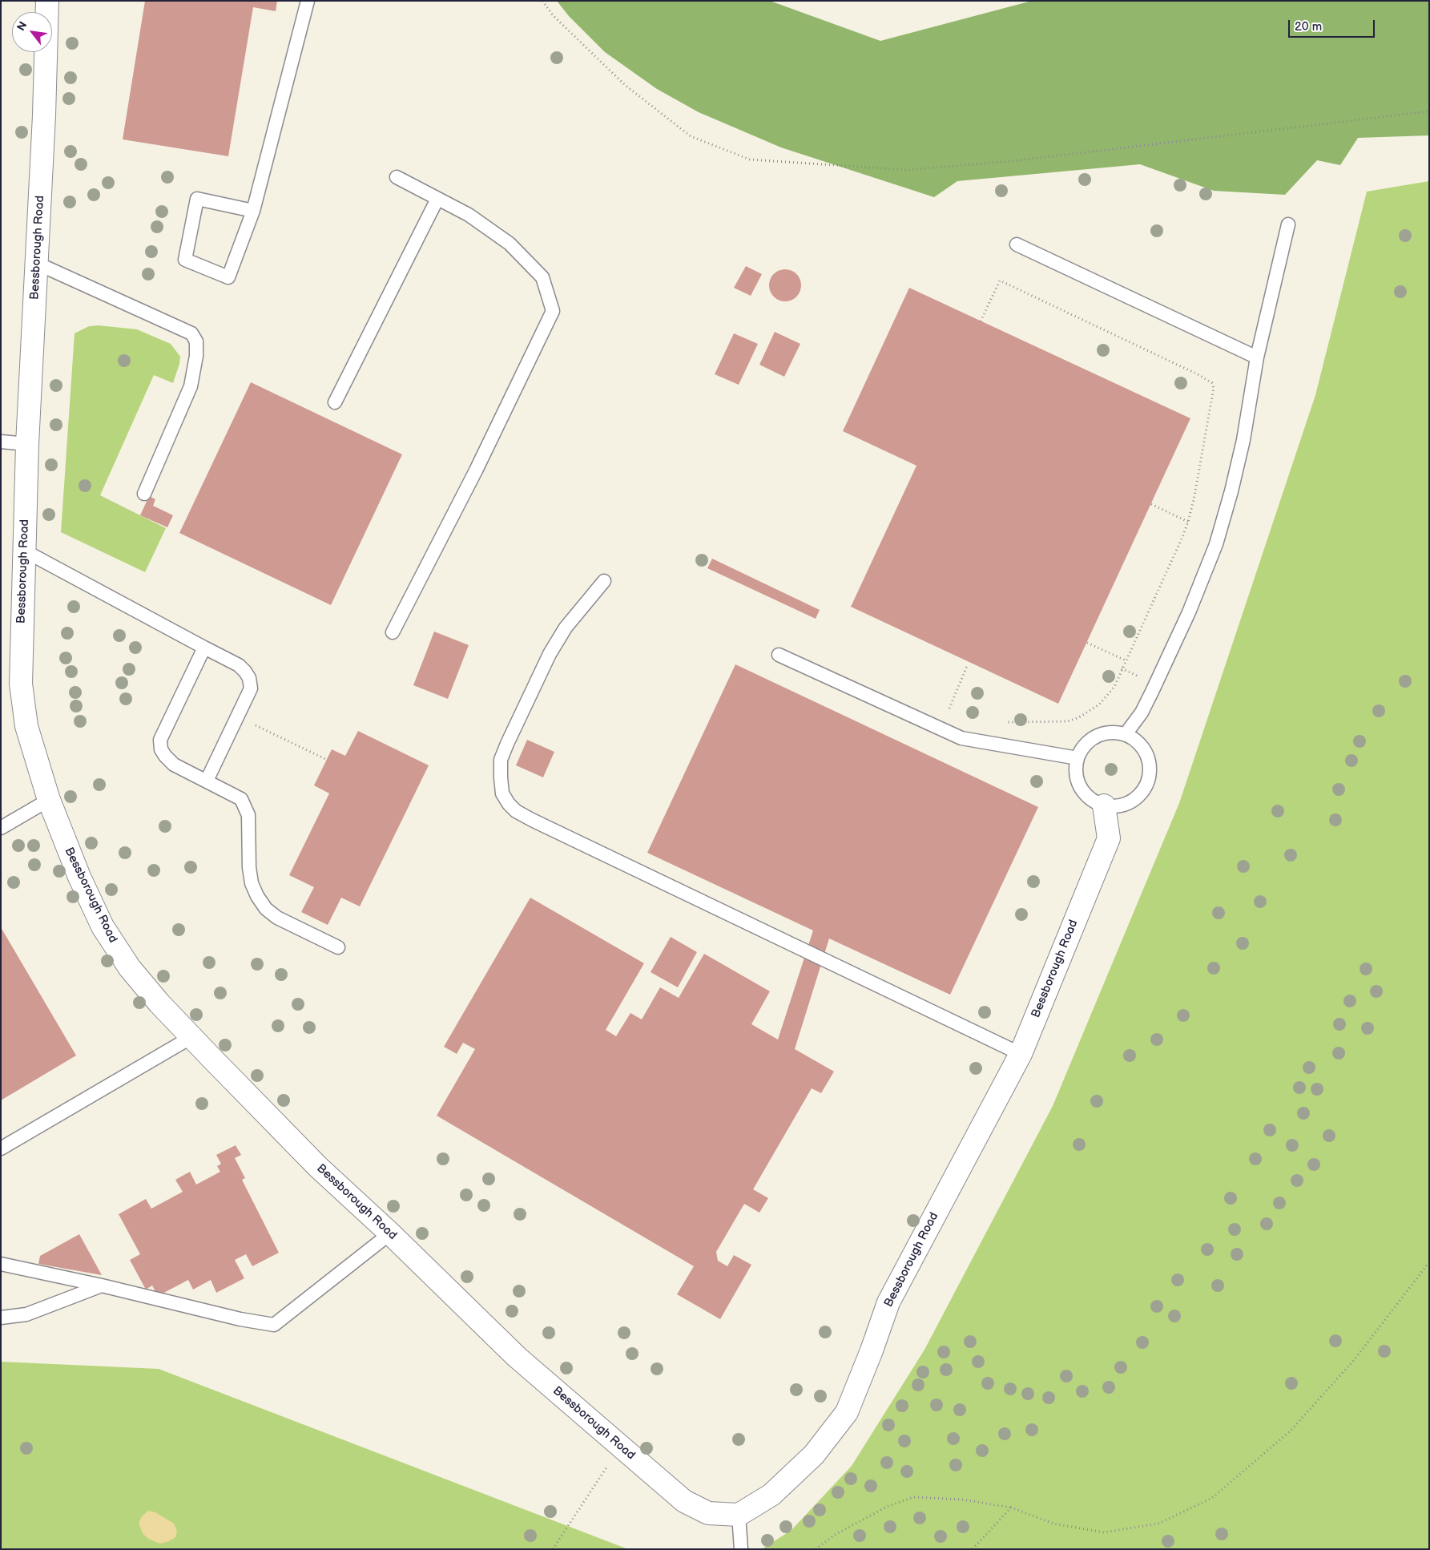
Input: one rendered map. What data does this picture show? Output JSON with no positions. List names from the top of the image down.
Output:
{
  "streets": {
    "street": ["Bessborough Road"]
  },
  "scale_bar": "20 m",
  "north": "top left"
}
